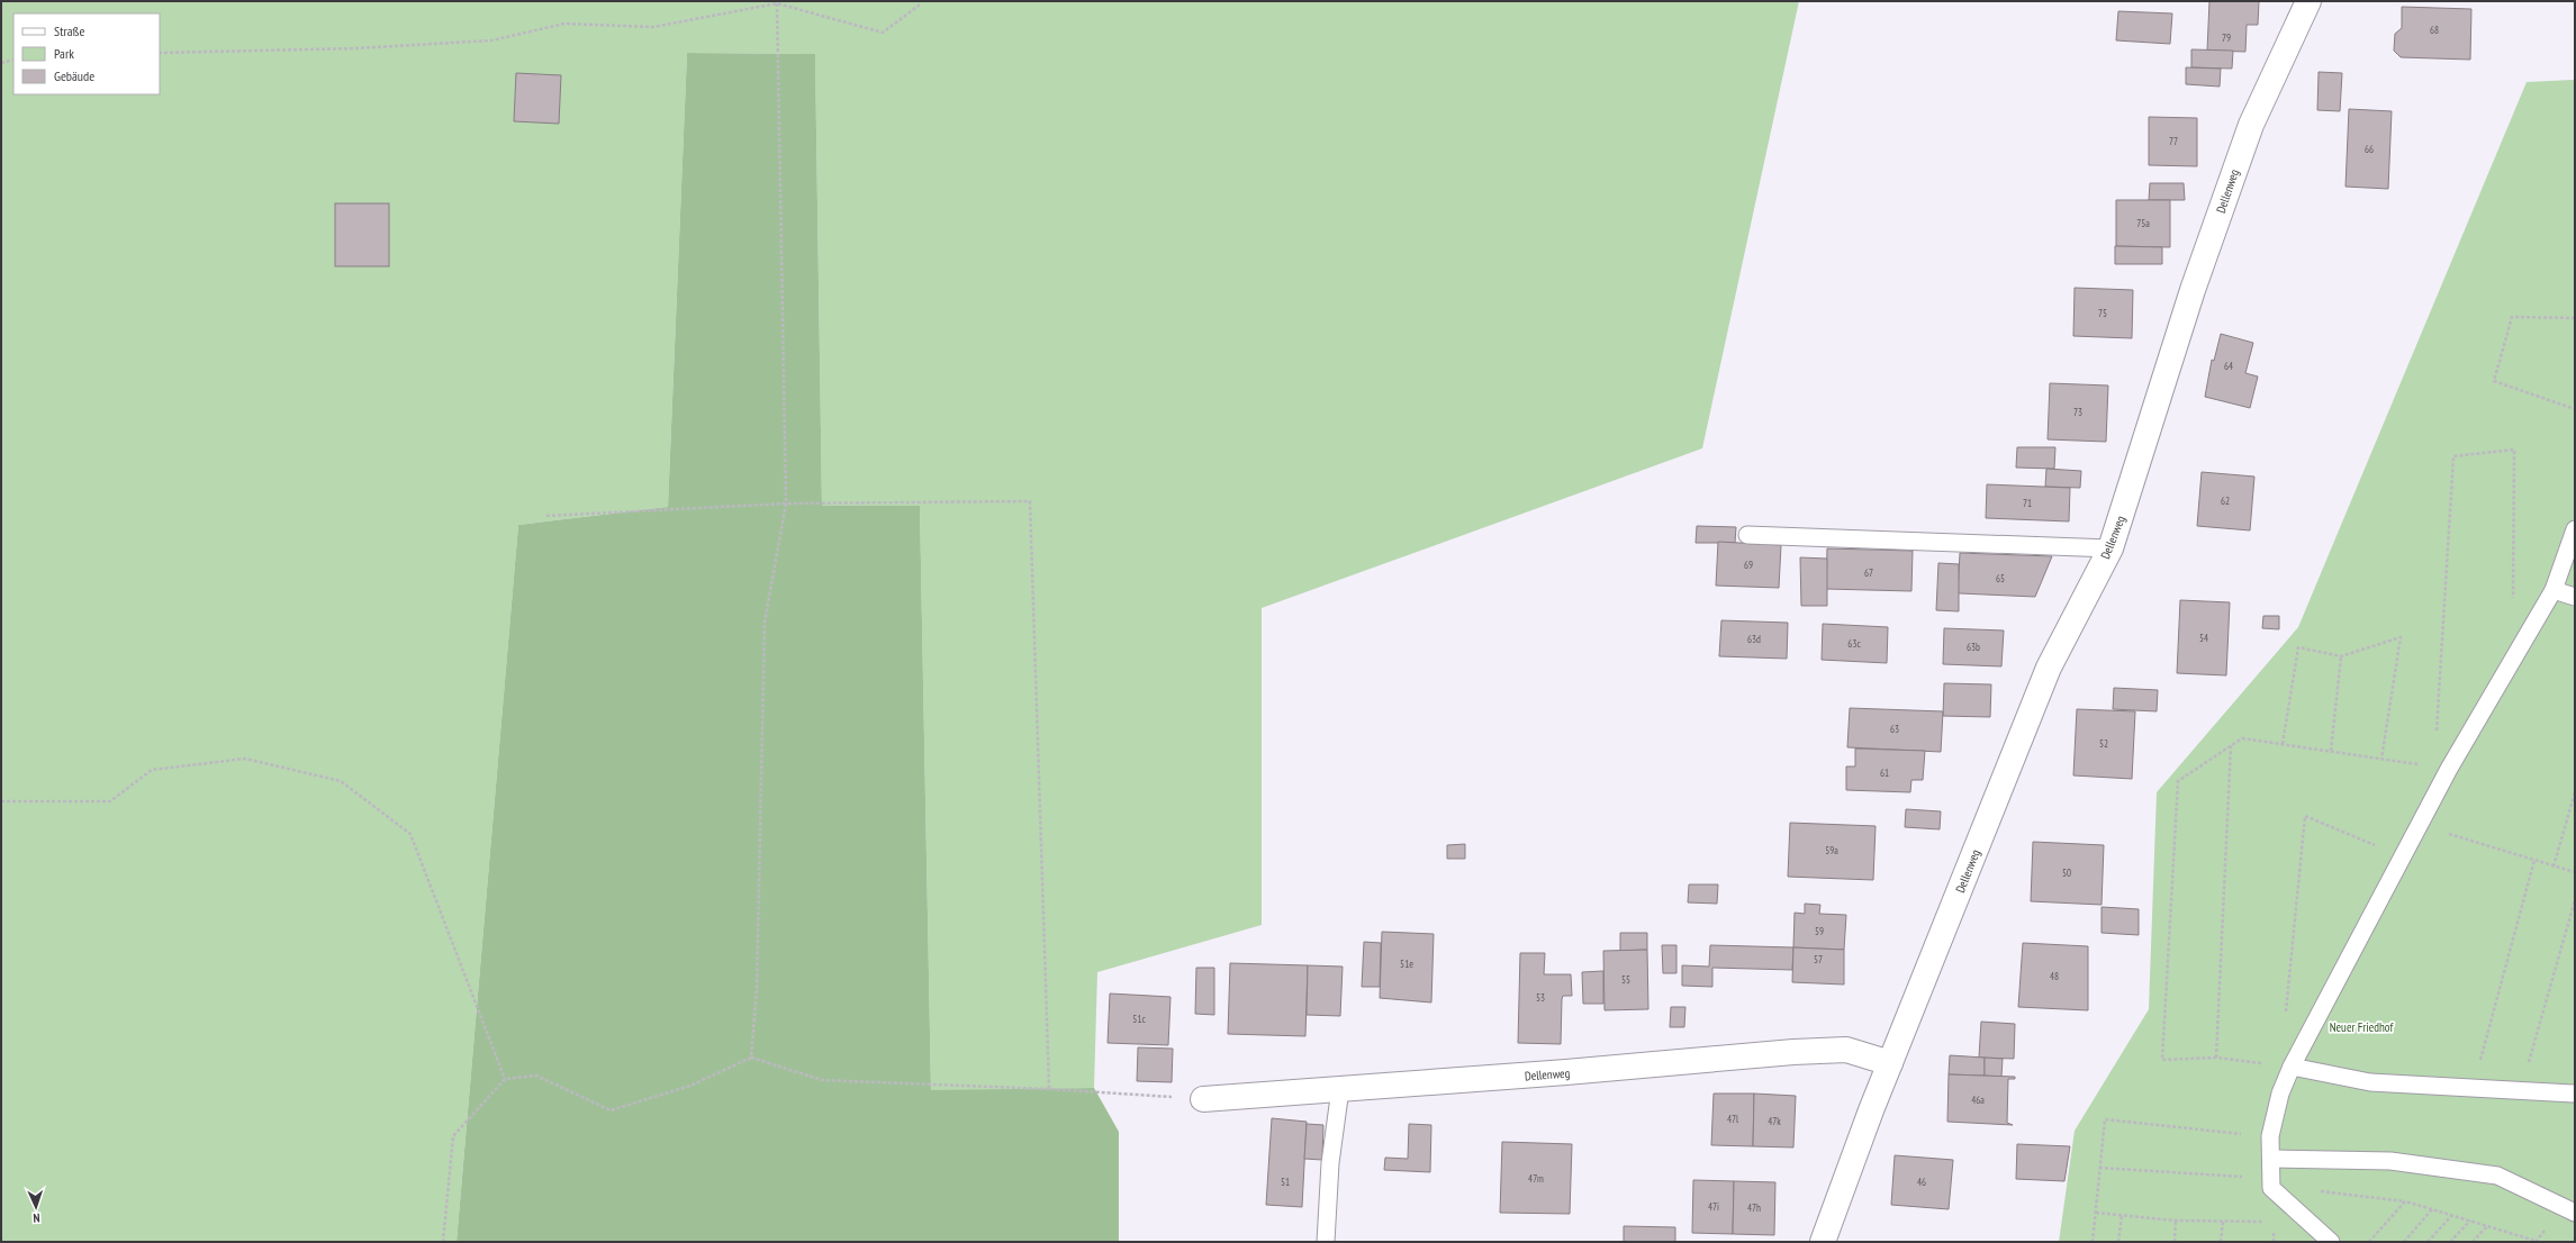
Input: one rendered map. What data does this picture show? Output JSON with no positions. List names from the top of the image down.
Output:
{
  "streets": {
    "street": ["Dellenweg"]
  },
  "parks": ["Neuer Friedhof"],
  "house_numbers": [
    "68",
    "79",
    "77",
    "66",
    "75a",
    "75",
    "64",
    "73",
    "62",
    "71",
    "69",
    "67",
    "65",
    "54",
    "63d",
    "63c",
    "63b",
    "63",
    "52",
    "61",
    "59a",
    "50",
    "59",
    "57",
    "51e",
    "48",
    "55",
    "53",
    "51c",
    "46a",
    "47l",
    "47k",
    "47m",
    "51",
    "46",
    "47i",
    "47h"
  ],
  "legend": ["Straße", "Park", "Gebäude"],
  "north": "bottom"
}
